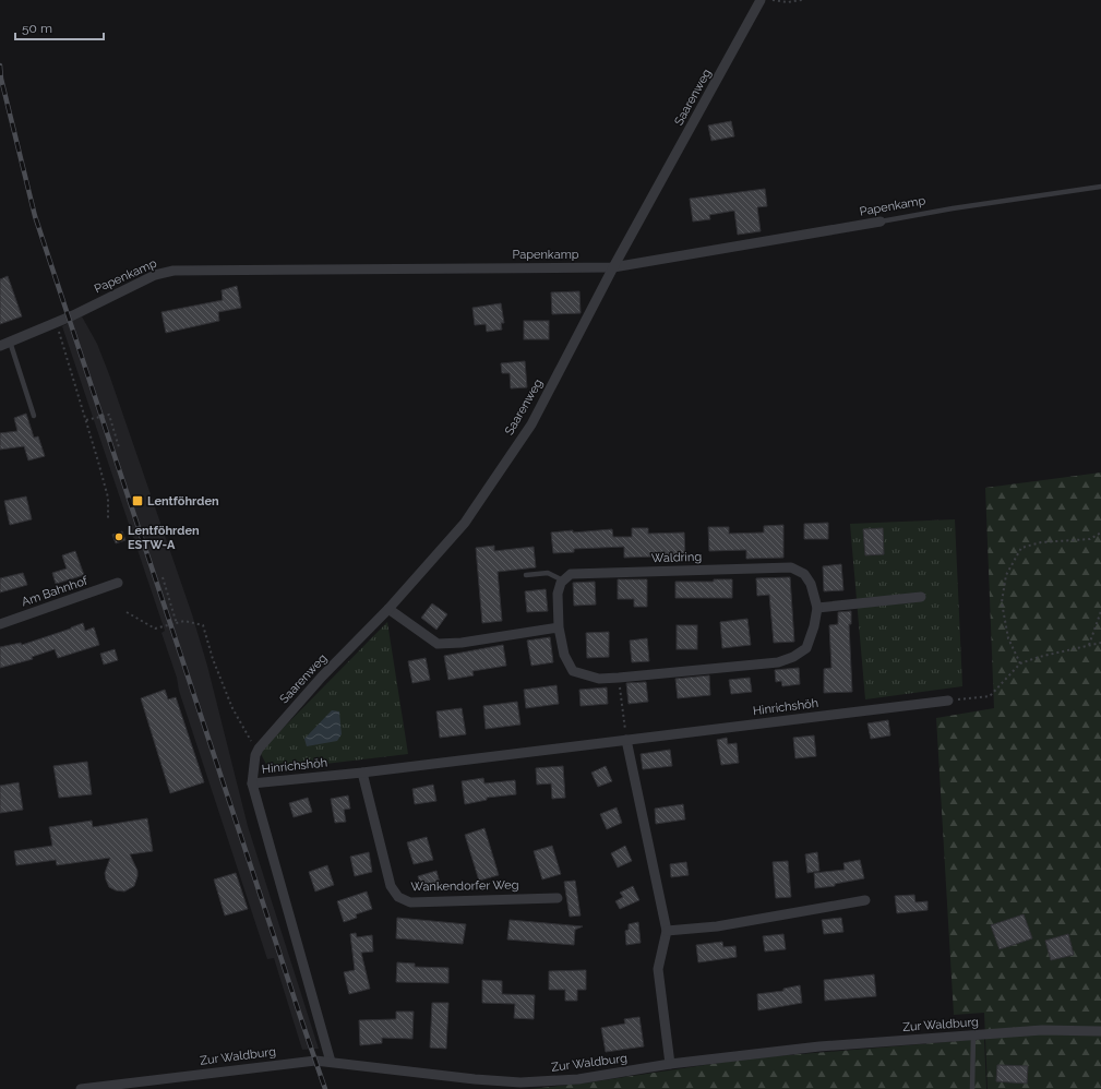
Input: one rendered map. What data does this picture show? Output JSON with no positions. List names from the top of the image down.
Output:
{
  "streets": {
    "street": [
      "Saarenweg",
      "Papenkamp",
      "Waldring",
      "Am Bahnhof",
      "Hinrichshöh",
      "Wankendorfer Weg",
      "Zur Waldburg"
    ]
  },
  "crossings": [
    ["Saarenweg", "Papenkamp"],
    ["Saarenweg", "Hinrichshöh"],
    ["Hinrichshöh", "Wankendorfer Weg"],
    ["Hinrichshöh", "Zur Waldburg"]
  ],
  "places": {
    "transit": ["Lentföhrden"],
    "other": ["Lentföhrden ESTW-A"]
  },
  "scale_bar": "50 m"
}
